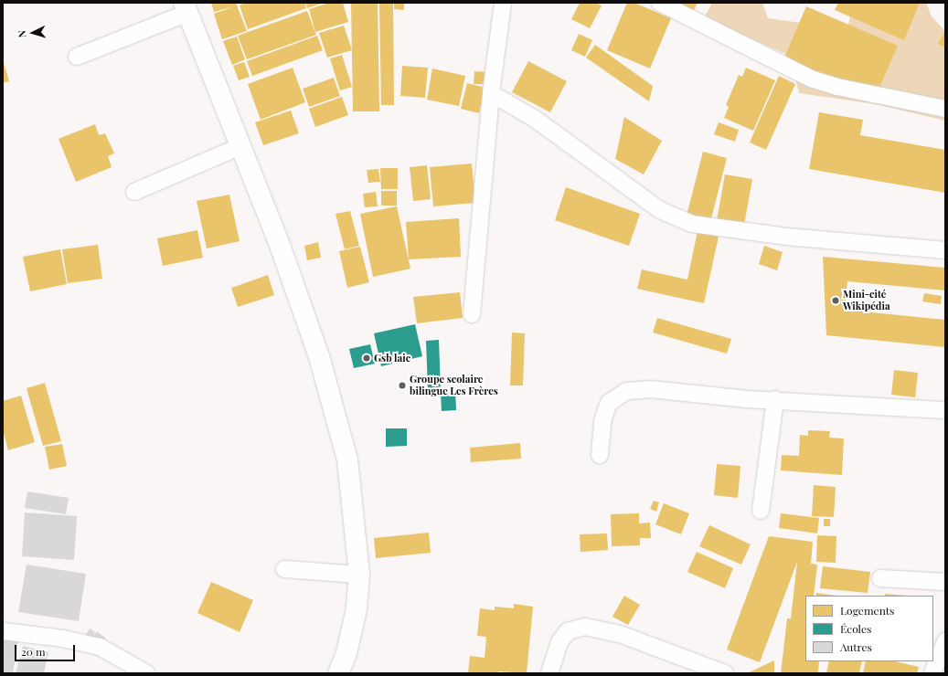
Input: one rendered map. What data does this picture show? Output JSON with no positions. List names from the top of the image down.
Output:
{
  "places": ["Mini-cité Wikipédia", "Gsb laic", "Groupe scolaire bilingue Les Frères"],
  "legend": ["Logements", "Écoles", "Autres"],
  "scale_bar": "20 m",
  "north": "left"
}
